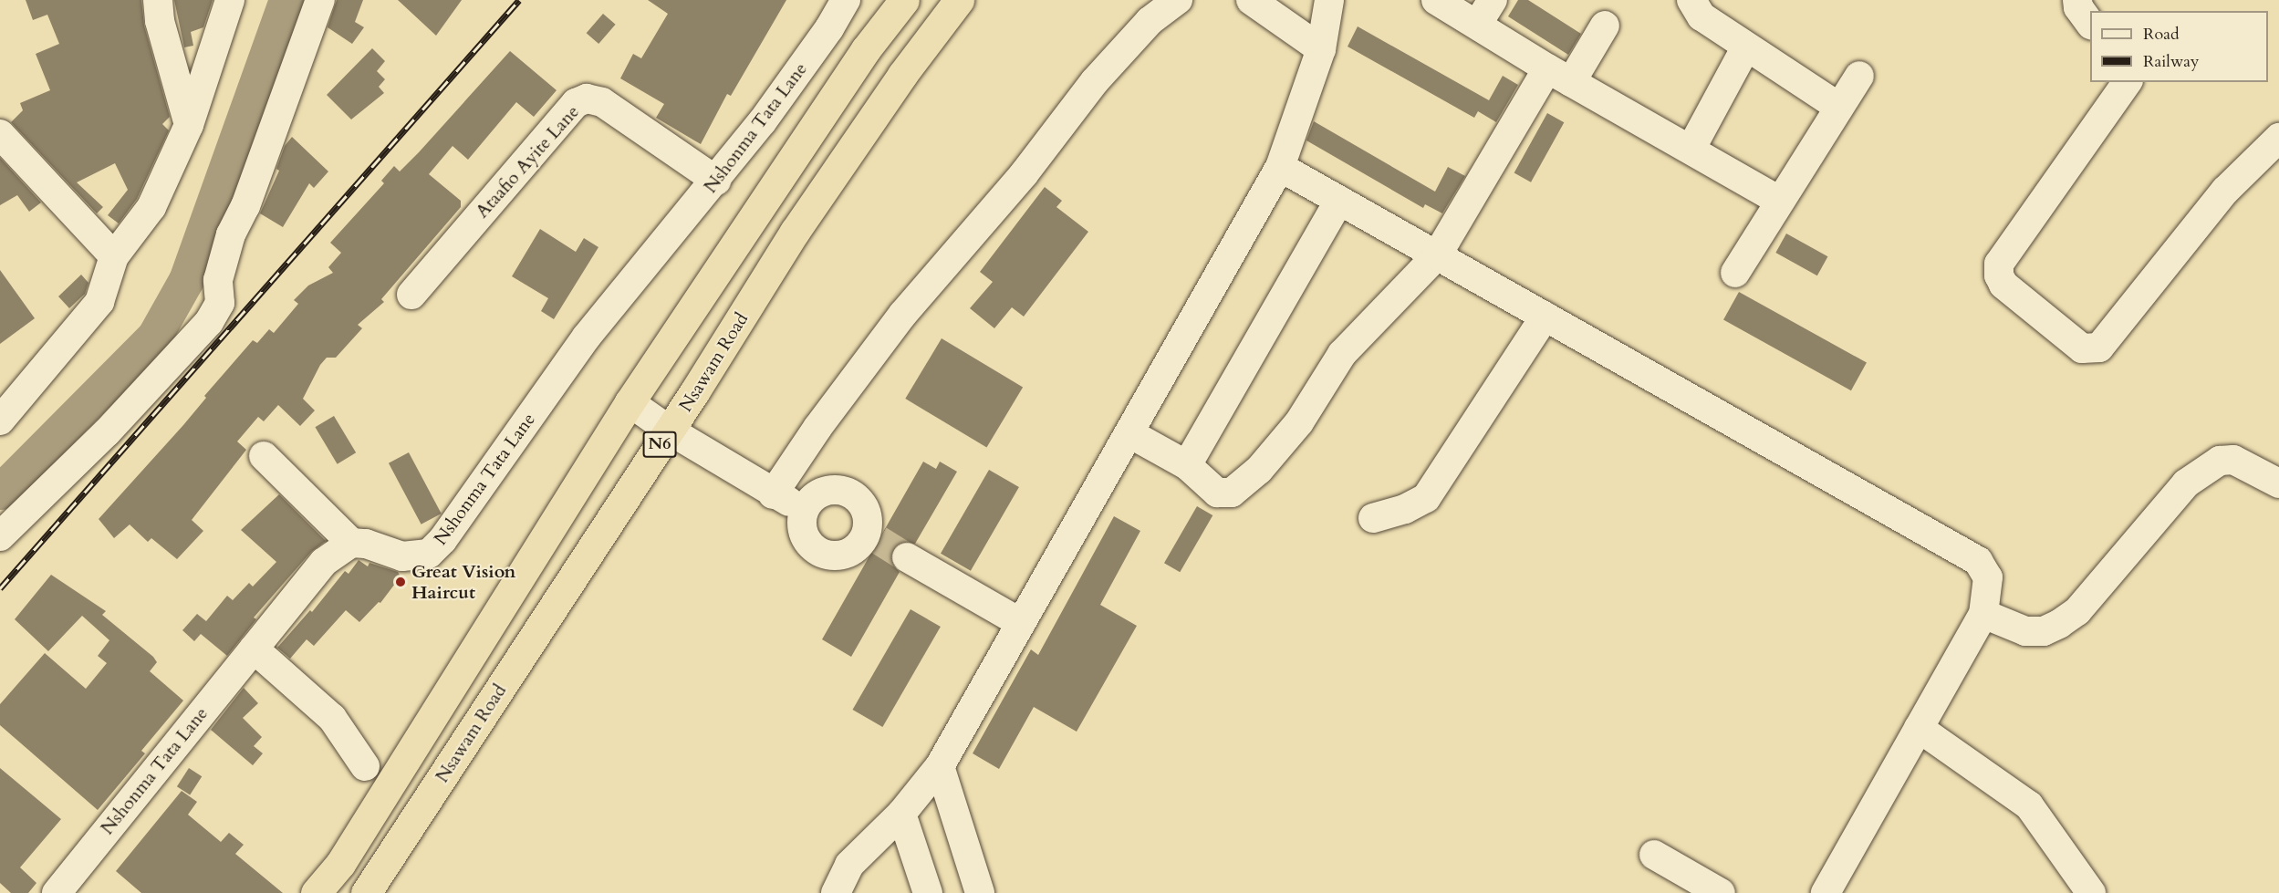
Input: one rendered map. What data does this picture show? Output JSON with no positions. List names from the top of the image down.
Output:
{
  "streets": {
    "highway": ["Nsawam Road", "N6"],
    "street": ["Nshonma Tata Lane", "Ataafio Ayite Lane"]
  },
  "crossings": [
    ["Nshonma Tata Lane", "Ataafio Ayite Lane"]
  ],
  "places": ["Great Vision Haircut"],
  "legend": ["Road", "Railway"]
}
